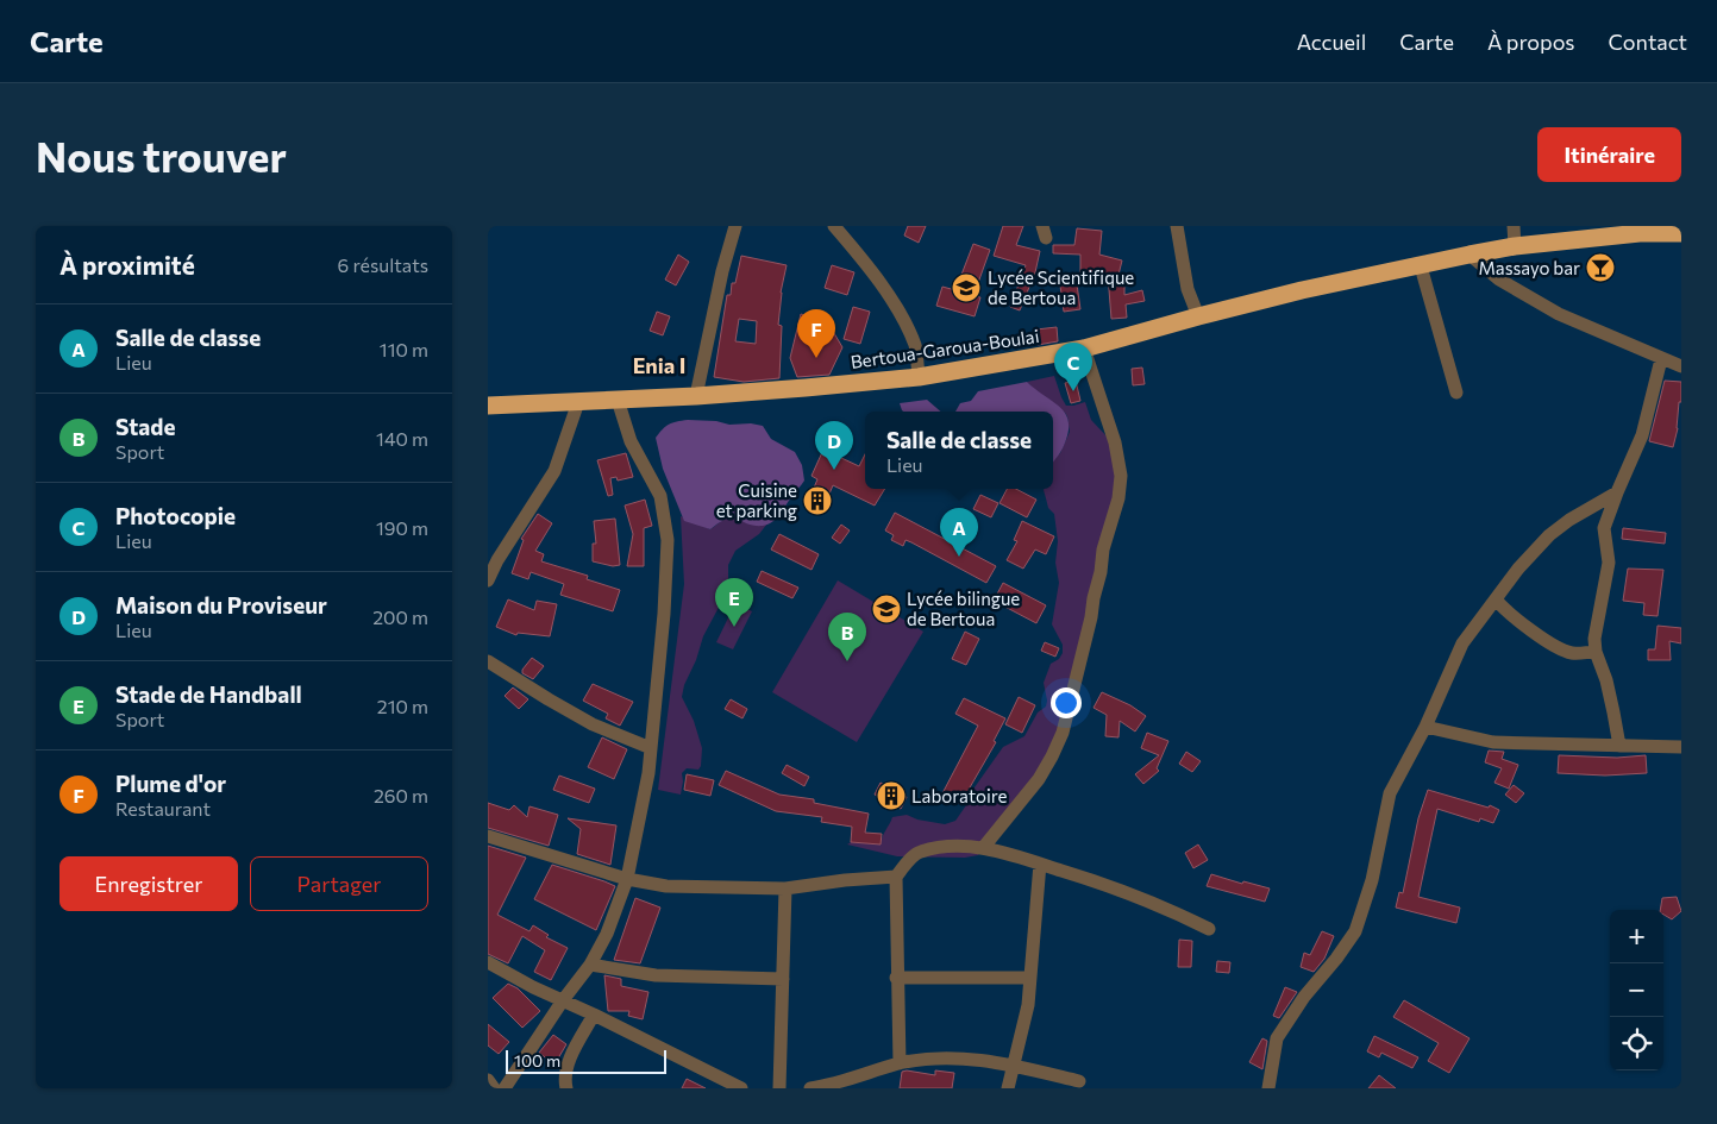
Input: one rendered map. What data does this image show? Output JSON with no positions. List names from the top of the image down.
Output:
{
  "streets": {
    "highway": ["Bertoua-Garoua-Boulai"]
  },
  "districts": ["Enia I"],
  "places": {
    "bar": ["Massayo bar"],
    "school or university": ["Lycée Scientifique de Bertoua", "Lycée bilingue de Bertoua"],
    "building": ["Cuisine et parking", "Laboratoire"]
  },
  "scale_bar": "100 m",
  "page": {
    "header": "Carte",
    "nav": [
      "Accueil",
      "Carte",
      "À propos",
      "Contact"
    ],
    "buttons": [
      "Itinéraire",
      ["Enregistrer", "Partager"]
    ],
    "title": "Nous trouver",
    "heading": ["À proximité", "6 résultats"],
    "list": [
      {
        "mark": "A",
        "name": "Salle de classe",
        "note": "Lieu",
        "value": "110 m"
      },
      {
        "mark": "B",
        "name": "Stade",
        "note": "Sport",
        "value": "140 m"
      },
      {
        "mark": "C",
        "name": "Photocopie",
        "note": "Lieu",
        "value": "190 m"
      },
      {
        "mark": "D",
        "name": "Maison du Proviseur",
        "note": "Lieu",
        "value": "200 m"
      },
      {
        "mark": "E",
        "name": "Stade de Handball",
        "note": "Sport",
        "value": "210 m"
      },
      {
        "mark": "F",
        "name": "Plume d'or",
        "note": "Restaurant",
        "value": "260 m"
      }
    ],
    "pins": [
      "F",
      "C",
      "D",
      "A",
      "E",
      "B"
    ],
    "popup": ["Salle de classe", "Lieu"],
    "map_buttons": ["+", "−"],
    "scale": "100 m"
  }
}
